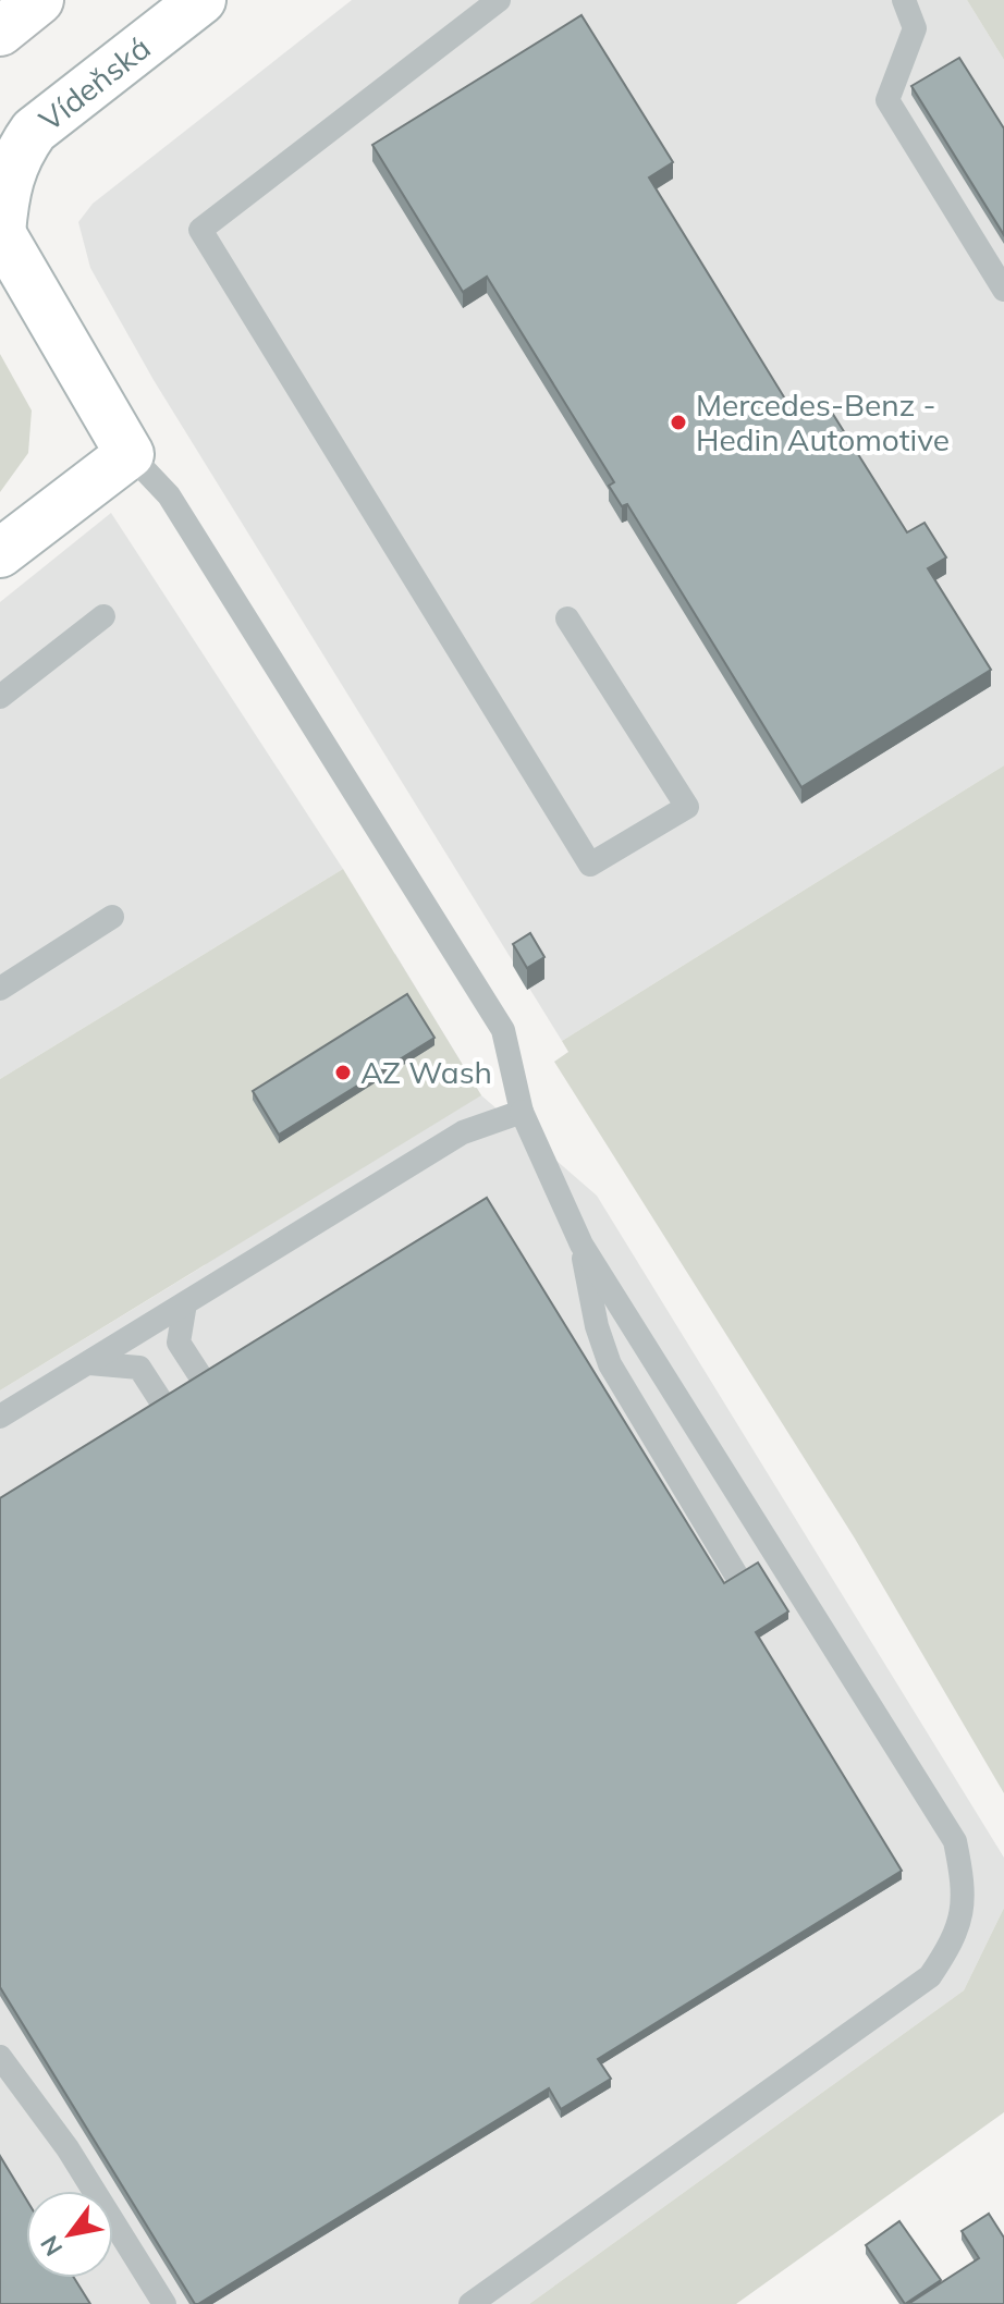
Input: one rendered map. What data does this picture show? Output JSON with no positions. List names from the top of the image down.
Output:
{
  "streets": {
    "main road": ["Vídeňská"]
  },
  "places": ["Mercedes-Benz - Hedin Automotive", "AZ Wash"],
  "north": "bottom left"
}
